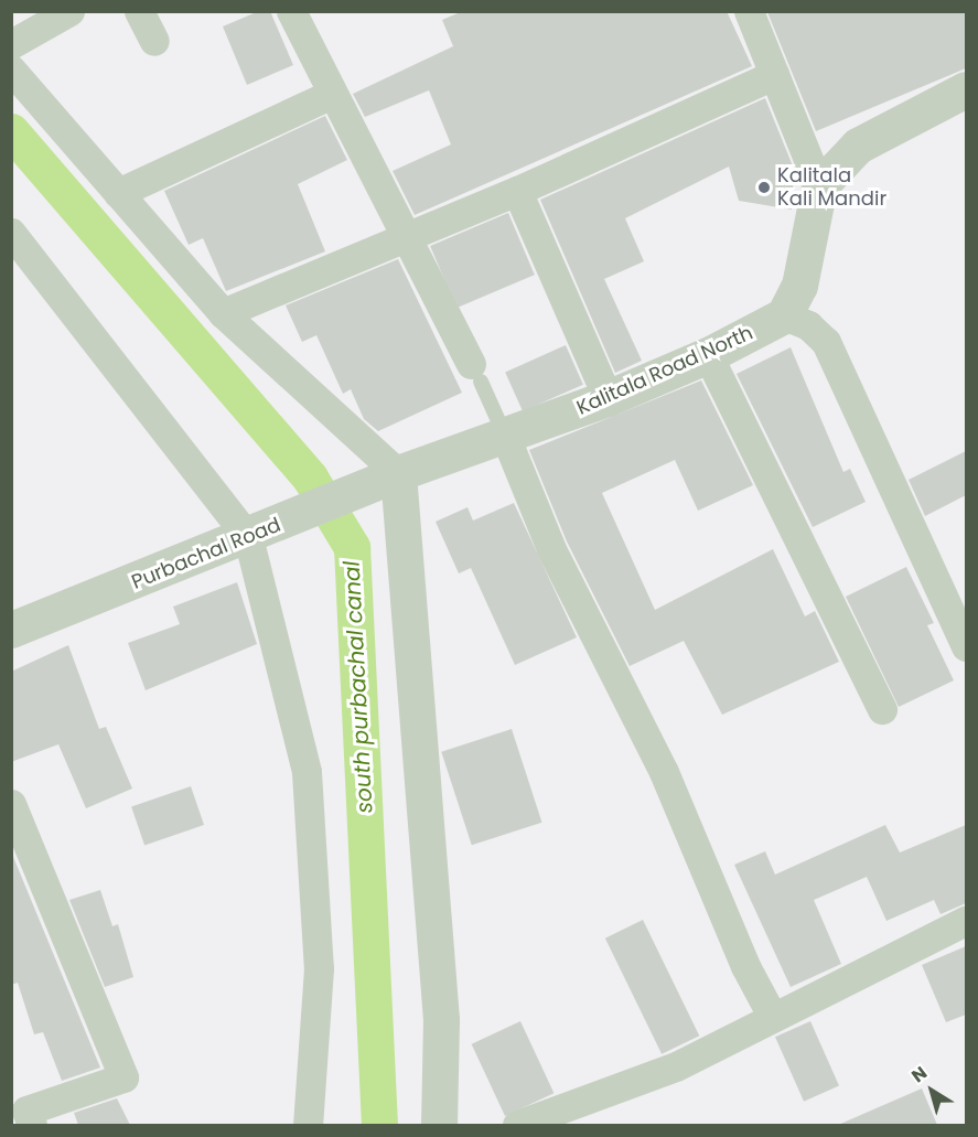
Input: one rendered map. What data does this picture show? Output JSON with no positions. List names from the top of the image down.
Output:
{
  "streets": {
    "street": ["Kalitala Road North", "Purbachal Road"]
  },
  "crossings": [
    ["Kalitala Road North", "Purbachal Road"]
  ],
  "water": ["south purbachal canal"],
  "places": ["Kalitala Kali Mandir"],
  "north": "top left"
}
